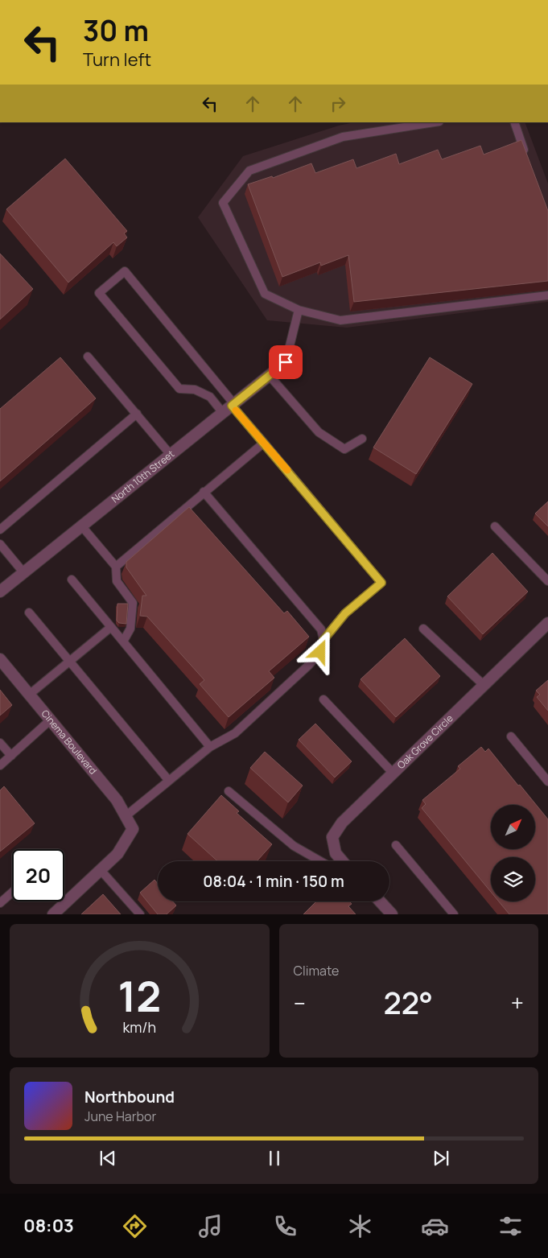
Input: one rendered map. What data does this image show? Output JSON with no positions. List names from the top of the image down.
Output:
{
  "streets": {
    "street": ["North 10th Street", "Oak Grove Circle", "Cinema Boulevard"]
  },
  "north": "top right",
  "page": {
    "turn": ["30 m", "Turn left"],
    "limit": "20",
    "trip": "08:04 · 1 min · 150 m",
    "tile": "Climate",
    "heat": ["−", "22°", "+"],
    "song": ["Northbound", "June Harbor"],
    "tabs": "08:03",
    "gauge": ["12", "km/h"]
  }
}
